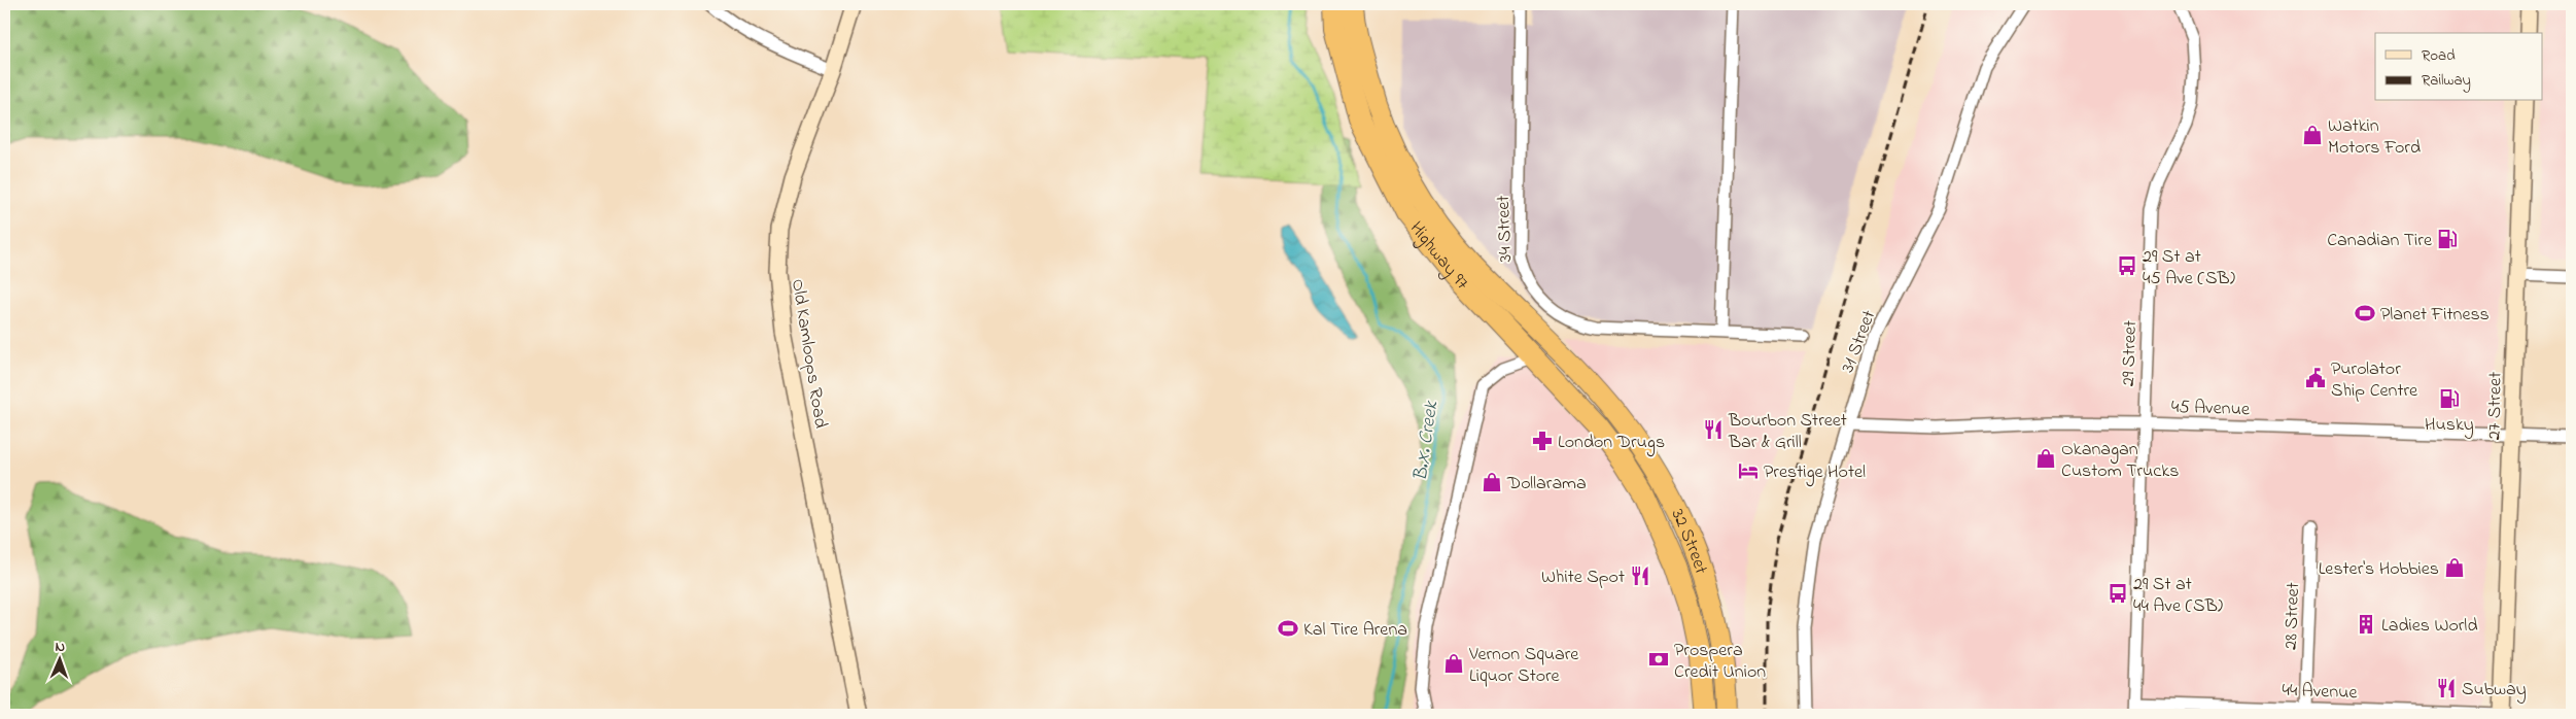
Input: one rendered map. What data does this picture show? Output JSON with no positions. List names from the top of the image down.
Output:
{
  "streets": {
    "highway": ["Highway 97", "32 Street"],
    "street": [
      "34 Street",
      "31 Street",
      "Old Kamloops Road",
      "29 Street",
      "27 Street",
      "45 Avenue",
      "28 Street",
      "44 Avenue"
    ]
  },
  "crossings": [
    ["Highway 97", "32 Street"],
    ["31 Street", "45 Avenue"],
    ["29 Street", "45 Avenue"],
    ["29 Street", "44 Avenue"],
    ["27 Street", "45 Avenue"],
    ["27 Street", "44 Avenue"],
    ["28 Street", "44 Avenue"]
  ],
  "water": ["B.X. Creek"],
  "places": {
    "shop": [
      "Watkin Motors Ford",
      "Okanagan Custom Trucks",
      "Dollarama",
      "Lester's Hobbies",
      "Vernon Square Liquor Store"
    ],
    "fuel station": ["Canadian Tire", "Husky"],
    "bus stop": ["29 St at 45 Ave (SB)", "29 St at 44 Ave (SB)"],
    "sports": ["Planet Fitness", "Kal Tire Arena"],
    "public building": ["Purolator Ship Centre"],
    "restaurant": ["Bourbon Street Bar & Grill", "White Spot", "Subway"],
    "pharmacy": ["London Drugs"],
    "hotel": ["Prestige Hotel"],
    "building": ["Ladies World"],
    "bank": ["Prospera Credit Union"]
  },
  "legend": ["Road", "Railway"],
  "north": "top"
}
